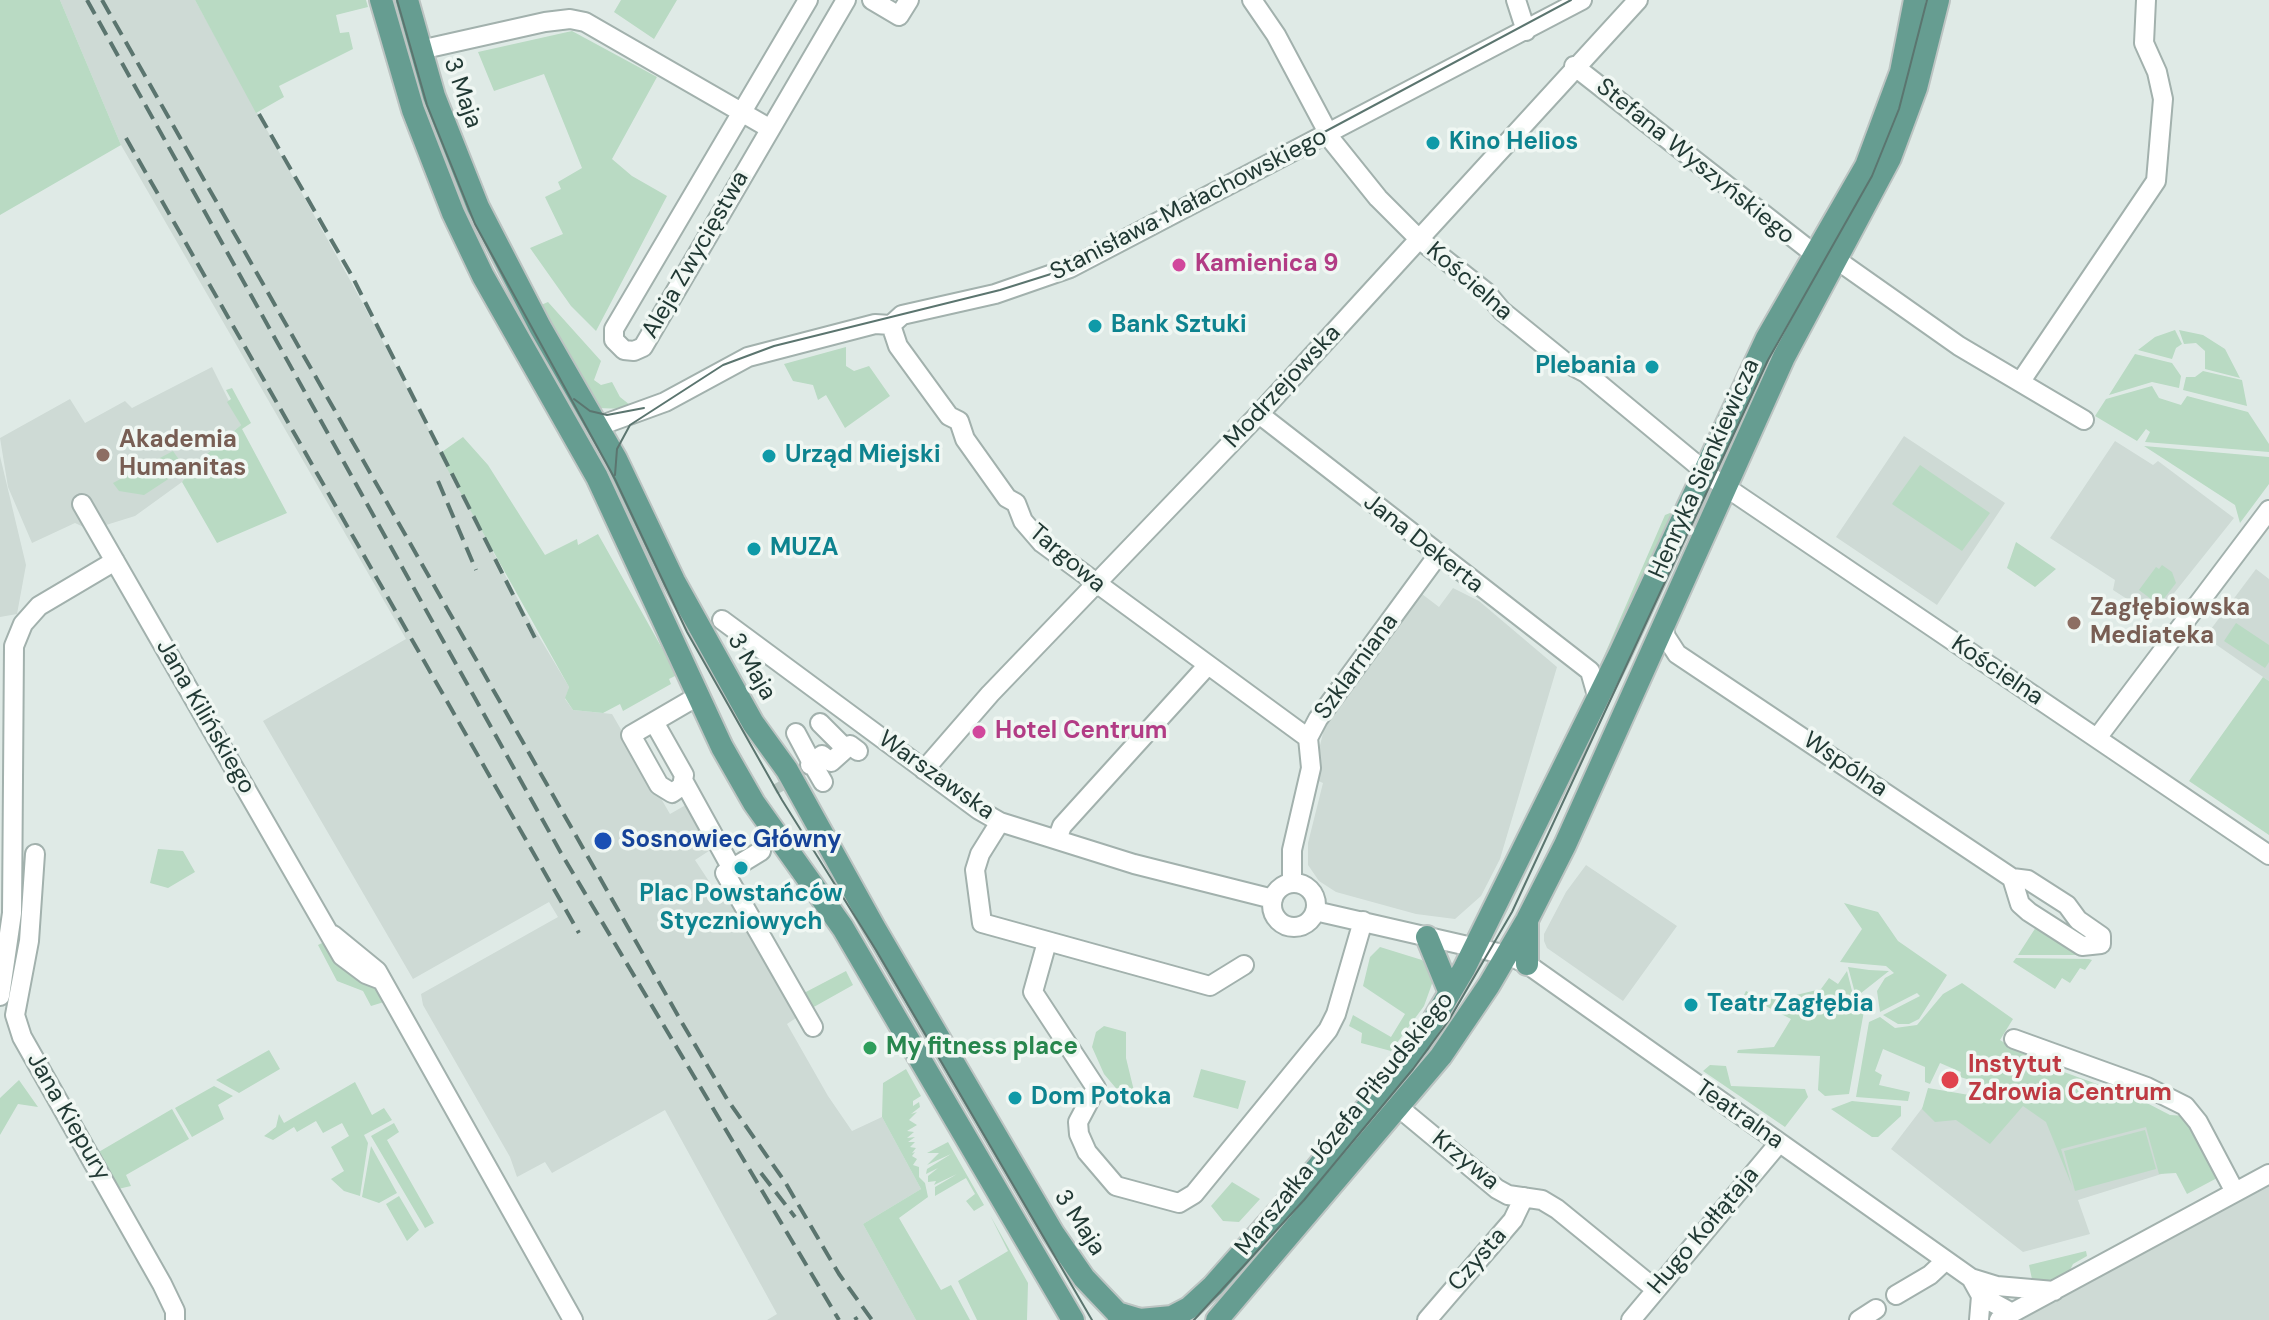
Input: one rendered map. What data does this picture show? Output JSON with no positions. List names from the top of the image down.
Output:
{
  "streets": {
    "main road": ["3 Maja", "Henryka Sienkiewicza", "Marszałka Józefa Piłsudskiego"],
    "street": [
      "Stefana Wyszyńskiego",
      "Stanisława Małachowskiego",
      "Aleja Zwycięstwa",
      "Kościelna",
      "Modrzejowska",
      "Jana Dekerta",
      "Targowa",
      "Szklarniana",
      "Jana Kilińskiego",
      "Wspólna",
      "Warszawska",
      "Teatralna",
      "Jana Kiepury",
      "Krzywa",
      "Hugo Kołłątaja",
      "Czysta"
    ]
  },
  "crossings": [
    ["3 Maja", "Stanisława Małachowskiego"],
    ["Stefana Wyszyńskiego", "Modrzejowska"],
    ["Stefana Wyszyńskiego", "Henryka Sienkiewicza"],
    ["Stanisława Małachowskiego", "Kościelna"],
    ["Stanisława Małachowskiego", "Targowa"],
    ["Kościelna", "Modrzejowska"],
    ["Kościelna", "Henryka Sienkiewicza"],
    ["Modrzejowska", "Jana Dekerta"],
    ["Modrzejowska", "Targowa"],
    ["Modrzejowska", "Warszawska"],
    ["Henryka Sienkiewicza", "Wspólna"],
    ["Henryka Sienkiewicza", "Teatralna"],
    ["Henryka Sienkiewicza", "Marszałka Józefa Piłsudskiego"],
    ["Jana Dekerta", "Szklarniana"],
    ["Targowa", "Szklarniana"],
    ["Szklarniana", "Warszawska"],
    ["Teatralna", "Marszałka Józefa Piłsudskiego"],
    ["Teatralna", "Hugo Kołłątaja"],
    ["Marszałka Józefa Piłsudskiego", "Krzywa"],
    ["Krzywa", "Hugo Kołłątaja"],
    ["Krzywa", "Czysta"]
  ],
  "places": [
    "Kino Helios",
    "Kamienica 9",
    "Bank Sztuki",
    "Plebania",
    "Akademia Humanitas",
    "Urząd Miejski",
    "MUZA",
    "Zagłębiowska Mediateka",
    "Hotel Centrum",
    "Sosnowiec Główny",
    "Plac Powstańców Styczniowych",
    "Teatr Zagłębia",
    "My fitness place",
    "Instytut Zdrowia Centrum",
    "Dom Potoka"
  ]
}
